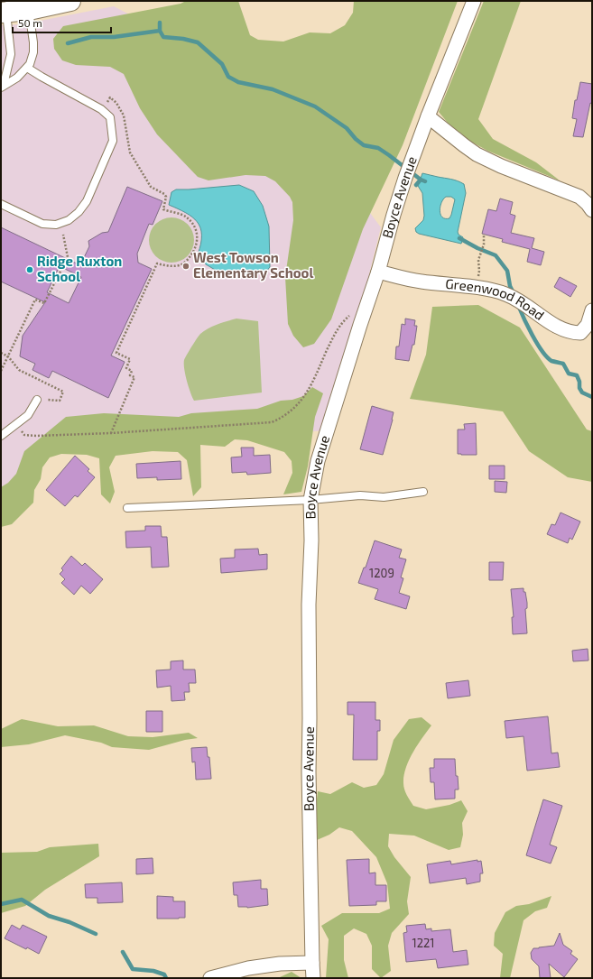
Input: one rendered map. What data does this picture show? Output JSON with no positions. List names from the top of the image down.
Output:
{
  "streets": {
    "street": ["Boyce Avenue", "Greenwood Road"]
  },
  "crossings": [
    ["Boyce Avenue", "Greenwood Road"]
  ],
  "places": ["West Towson Elementary School", "Ridge Ruxton School"],
  "house_numbers": ["1209", "1221"],
  "scale_bar": "50 m"
}
